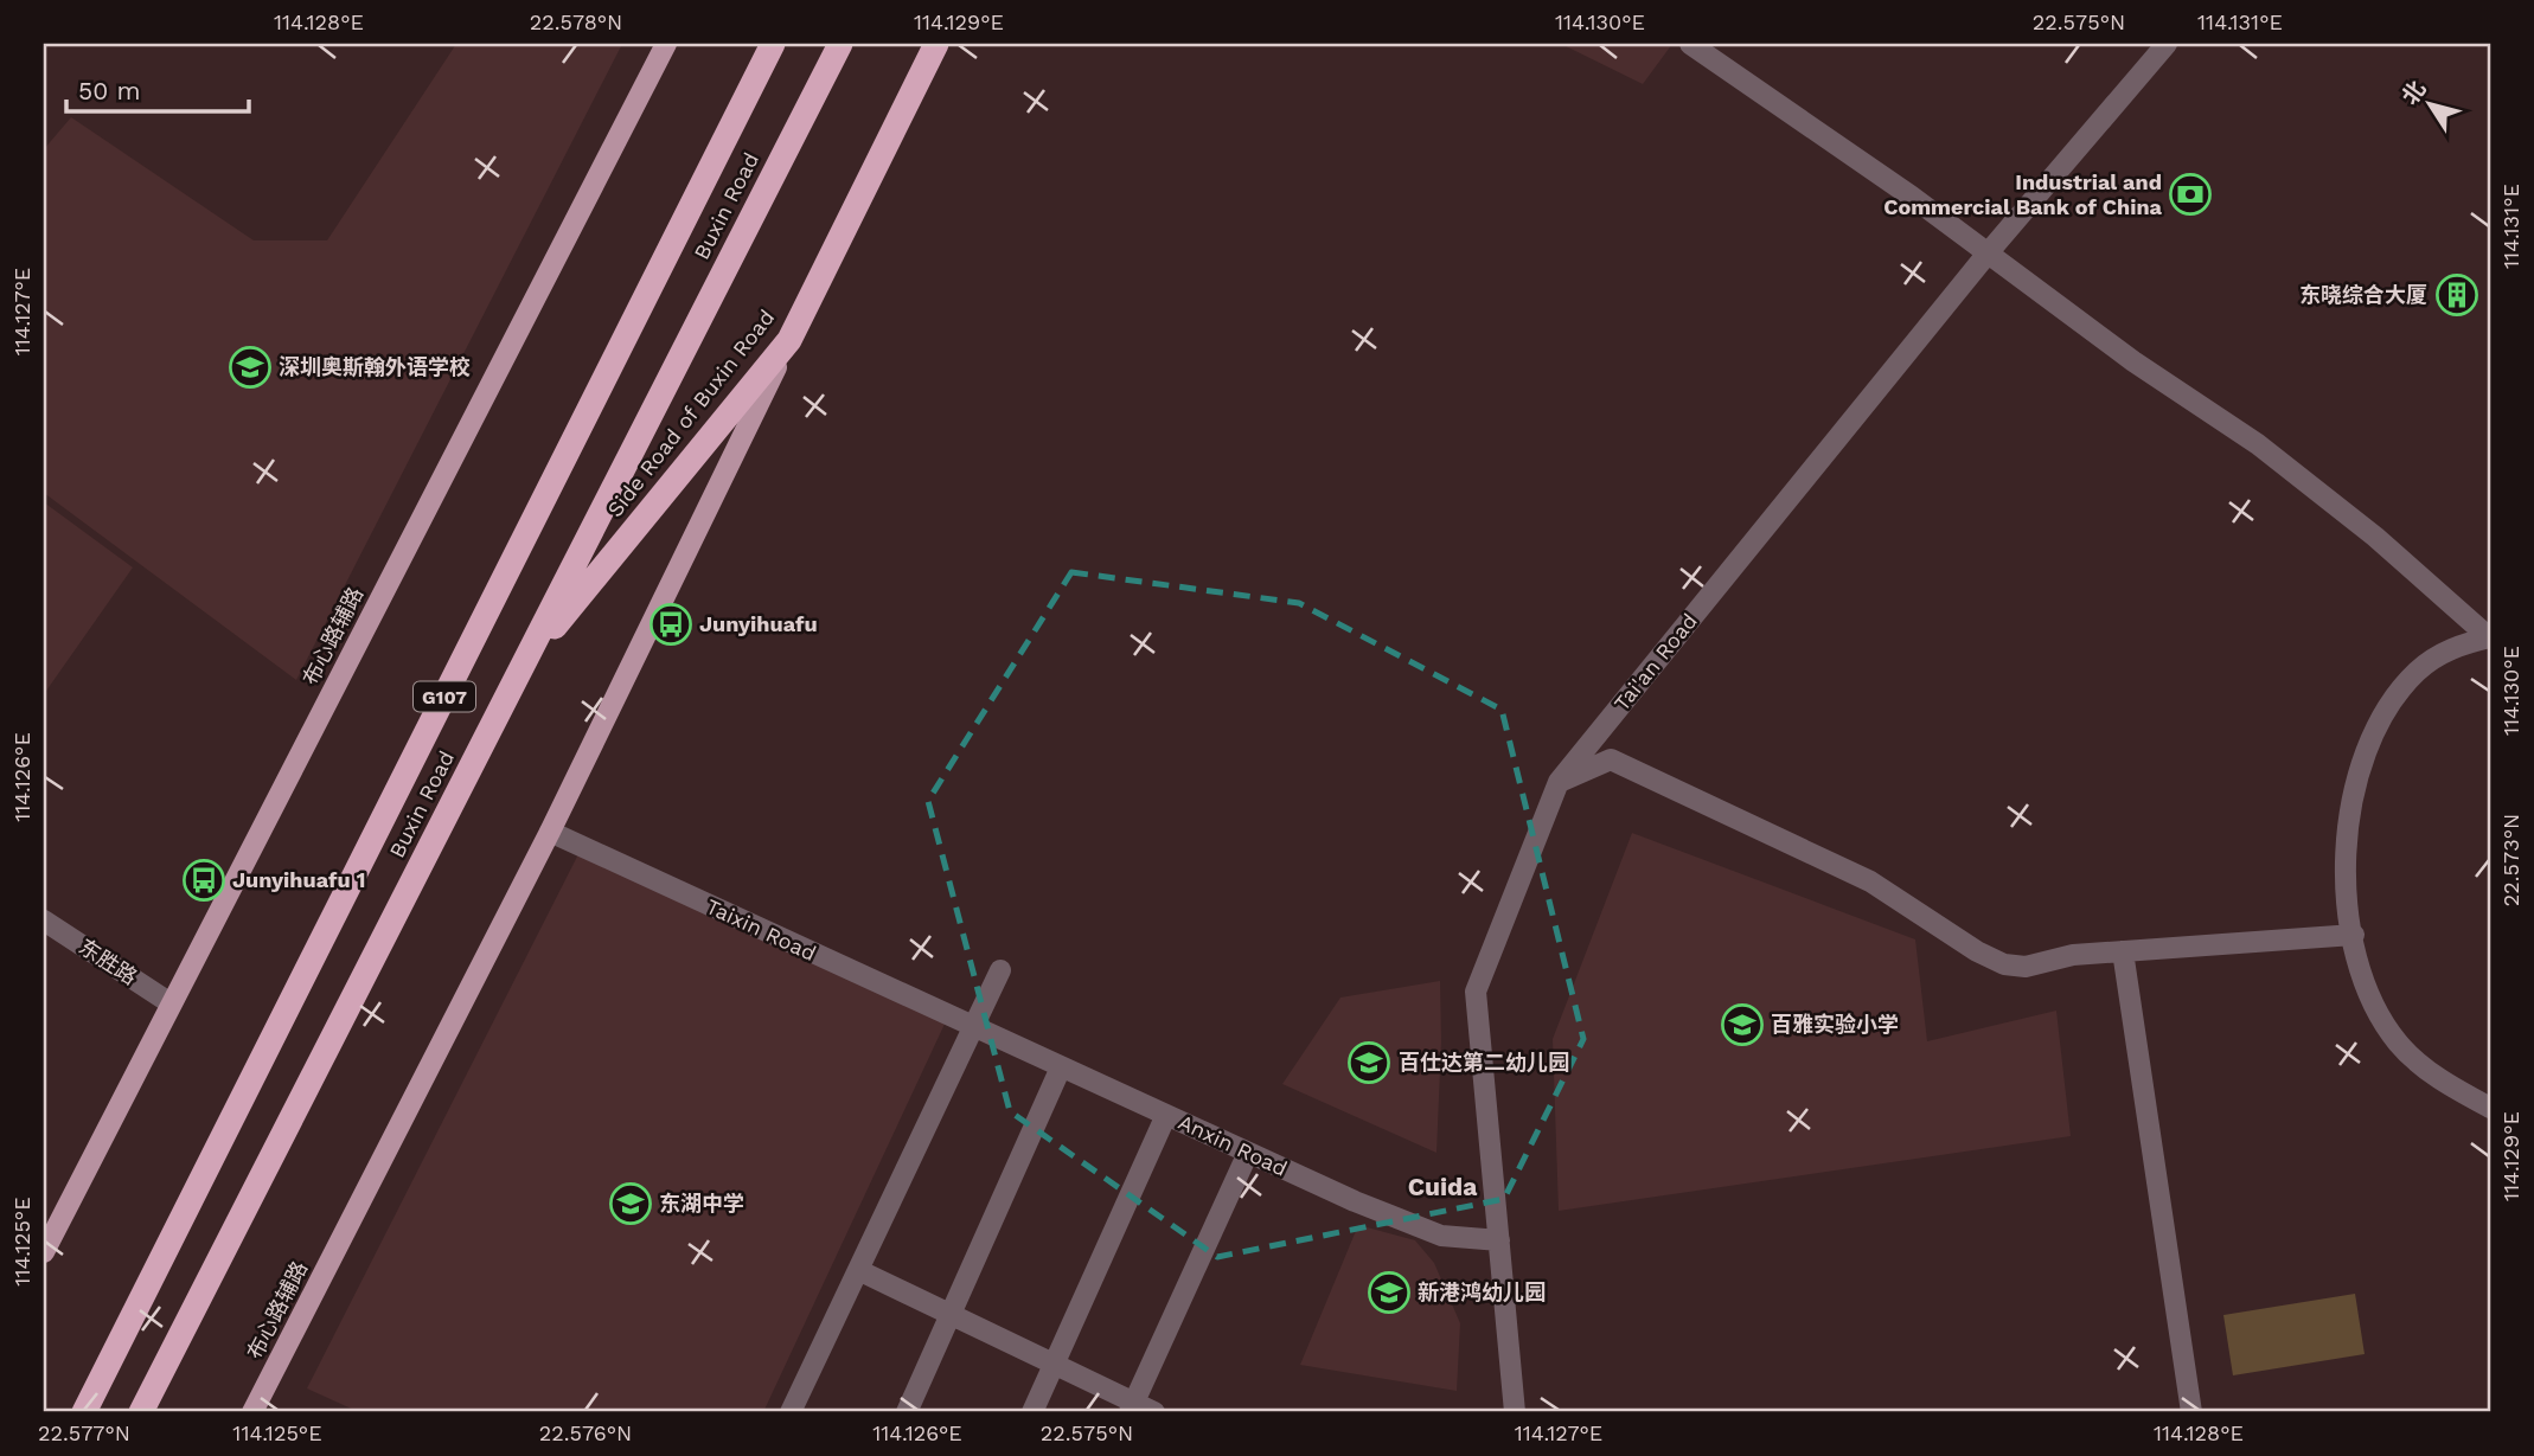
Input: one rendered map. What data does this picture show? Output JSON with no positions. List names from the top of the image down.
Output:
{
  "streets": {
    "highway": ["Buxin Road", "Side Road of Buxin Road", "G107"],
    "main road": ["布心路辅路"],
    "street": [
      "Tai'an Road",
      "Taixin Road",
      "东胜路",
      "Anxin Road"
    ]
  },
  "crossings": [
    ["Buxin Road", "Side Road of Buxin Road"],
    ["Side Road of Buxin Road", "布心路辅路"],
    ["布心路辅路", "Taixin Road"],
    ["布心路辅路", "东胜路"],
    ["Tai'an Road", "Anxin Road"],
    ["Taixin Road", "Anxin Road"]
  ],
  "districts": ["Cuida"],
  "places": {
    "bank": ["Industrial and Commercial Bank of China"],
    "building": ["东晓综合大厦"],
    "school or university": [
      "深圳奥斯翰外语学校",
      "百雅实验小学",
      "百仕达第二幼儿园",
      "东湖中学",
      "新港鸿幼儿园"
    ],
    "bus stop": ["Junyihuafu", "Junyihuafu 1"]
  },
  "scale_bar": "50 m",
  "north": "top left",
  "coordinates": [
    "114.128°E",
    "22.578°N",
    "114.129°E",
    "114.130°E",
    "22.575°N",
    "114.131°E",
    "114.127°E",
    "114.126°E",
    "22.573°N",
    "114.125°E",
    "22.577°N",
    "22.576°N"
  ]
}
